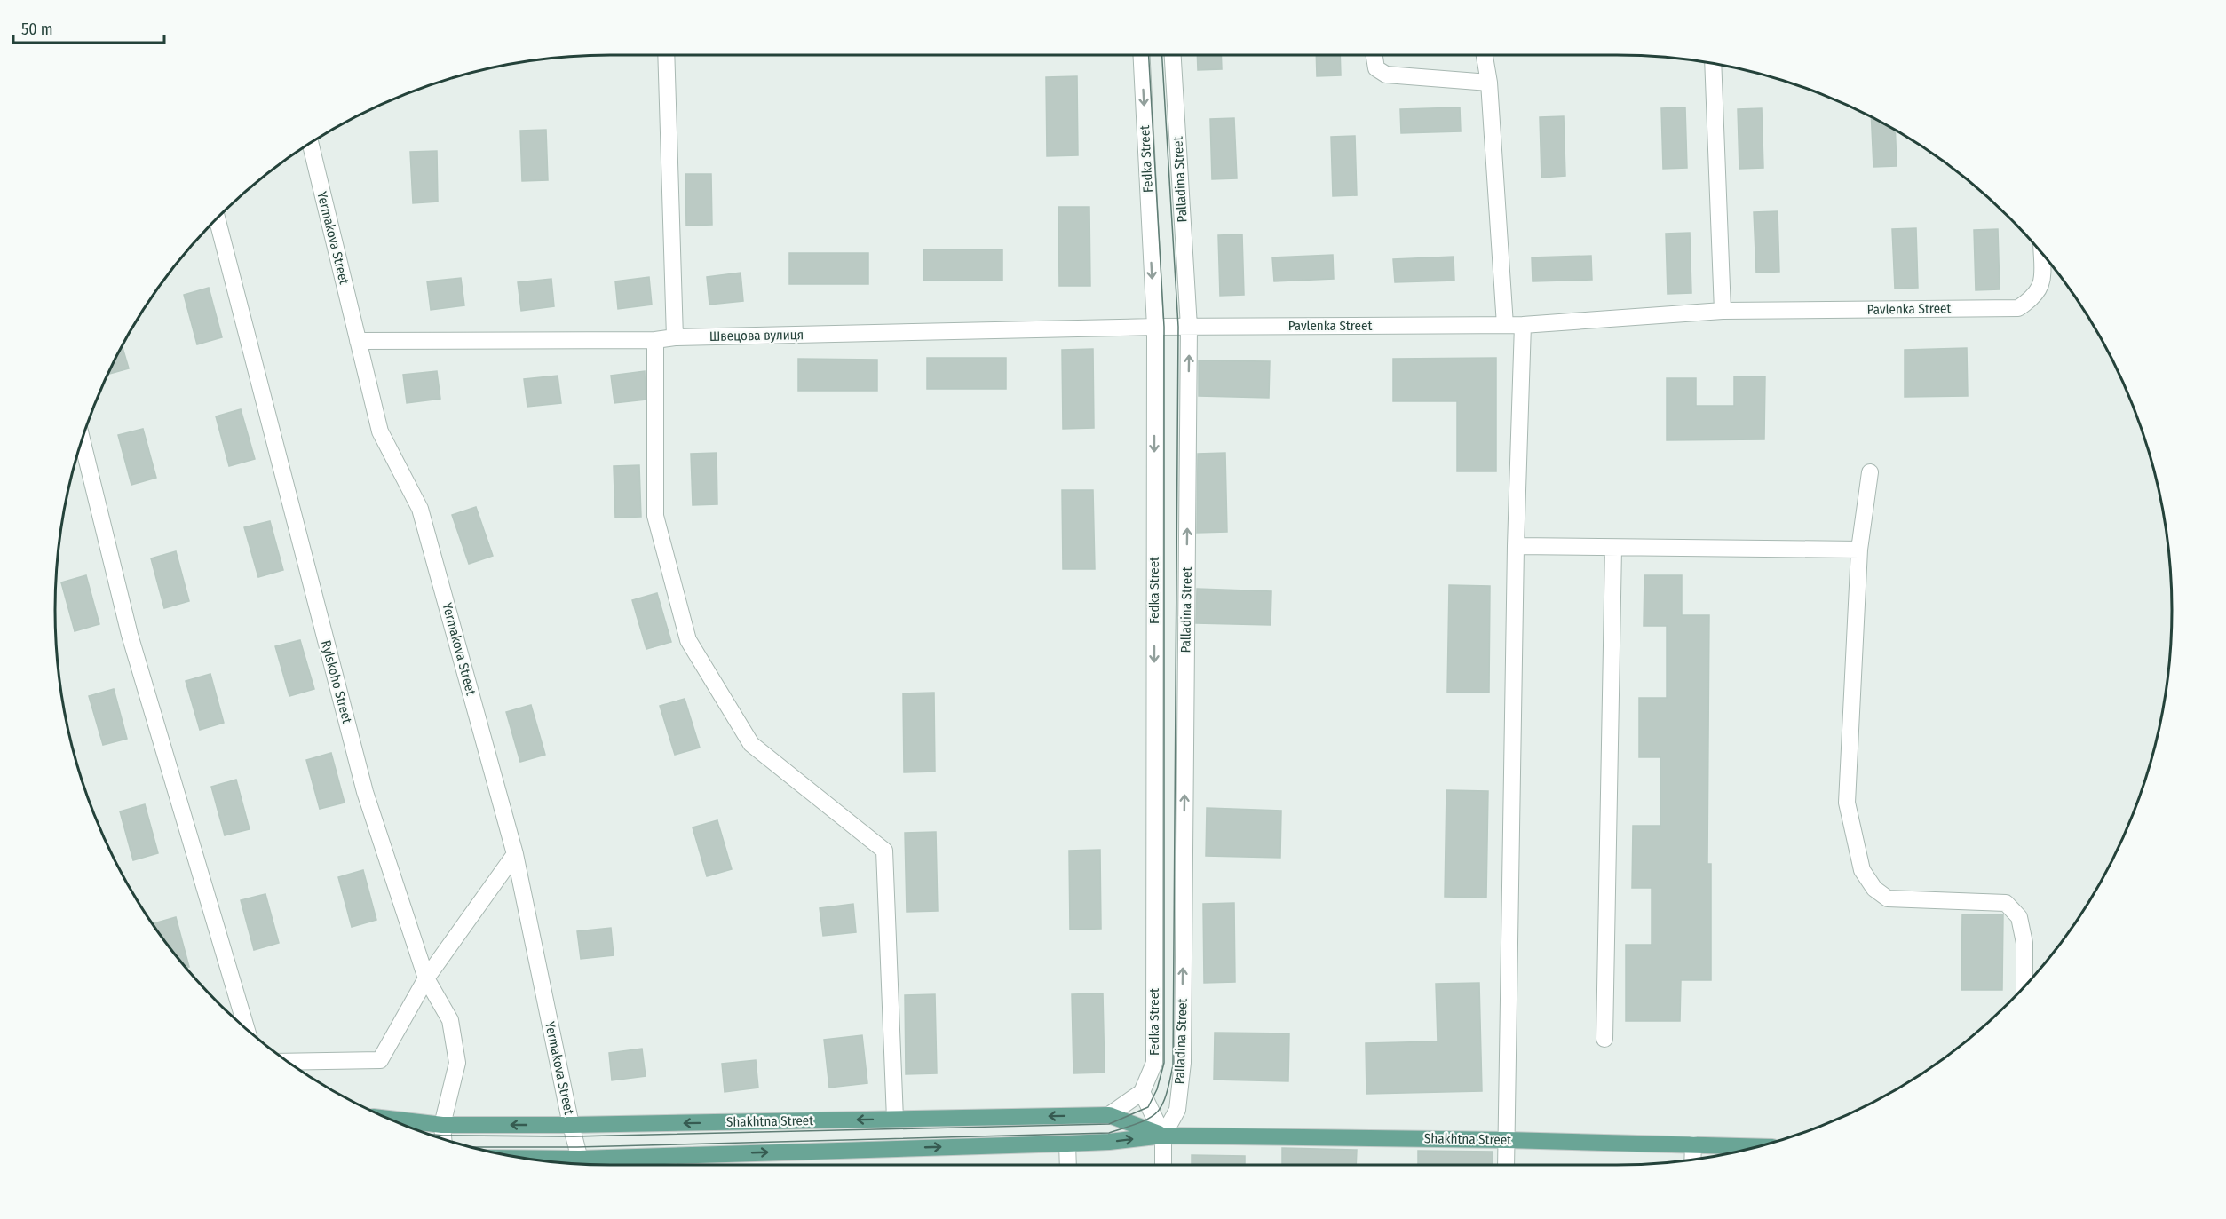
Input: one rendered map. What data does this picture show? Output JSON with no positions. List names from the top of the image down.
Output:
{
  "streets": {
    "main road": ["Shakhtna Street"],
    "street": [
      "Fedka Street",
      "Palladina Street",
      "Yermakova Street",
      "Pavlenka Street",
      "Швецова вулиця",
      "Rylskoho Street"
    ]
  },
  "crossings": [
    ["Fedka Street", "Pavlenka Street"],
    ["Fedka Street", "Швецова вулиця"],
    ["Palladina Street", "Pavlenka Street"],
    ["Palladina Street", "Shakhtna Street"],
    ["Yermakova Street", "Швецова вулиця"],
    ["Yermakova Street", "Shakhtna Street"],
    ["Pavlenka Street", "Швецова вулиця"],
    ["Rylskoho Street", "Shakhtna Street"]
  ],
  "one_way": ["Fedka Street", "Palladina Street"],
  "scale_bar": "50 m"
}
